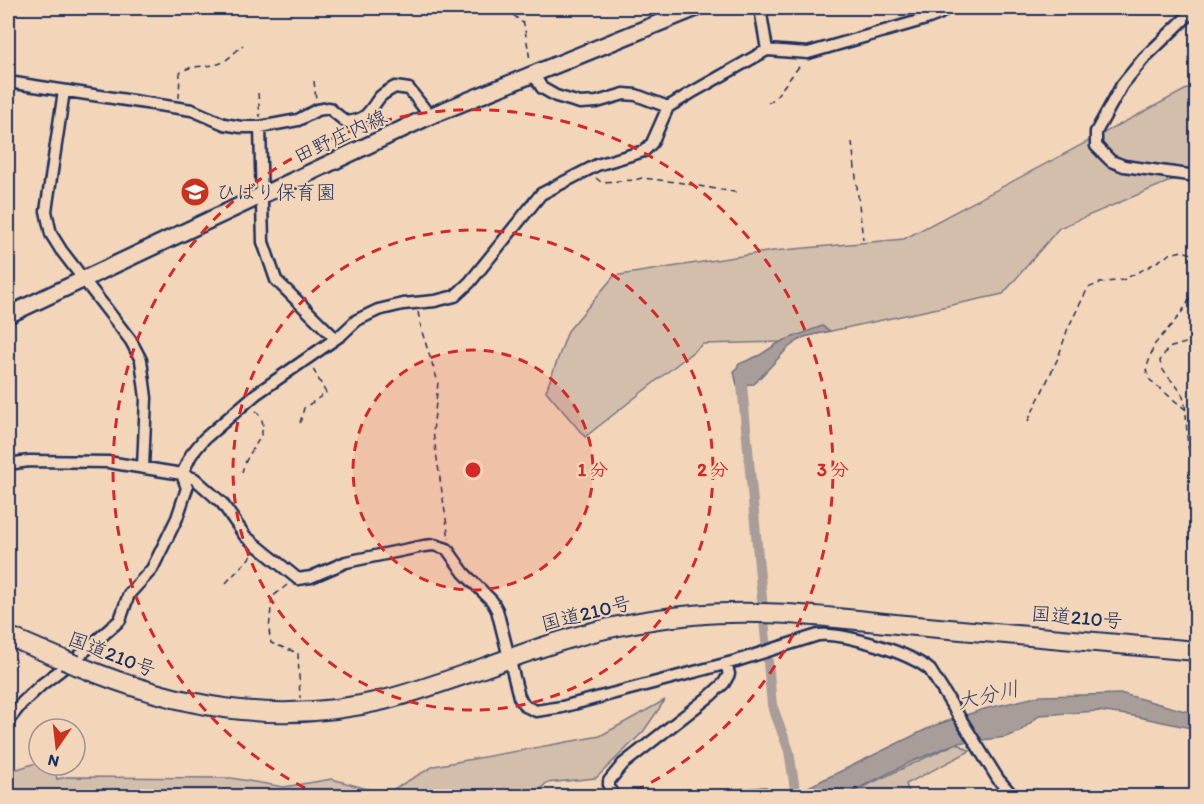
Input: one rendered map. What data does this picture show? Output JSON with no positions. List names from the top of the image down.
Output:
{
  "streets": {
    "highway": ["国道210号"],
    "main road": ["田野庄内線"]
  },
  "water": ["大分川"],
  "places": {
    "school or university": ["ひばり保育園"]
  },
  "north": "bottom",
  "rings": ["1 分", "2 分", "3 分"]
}
